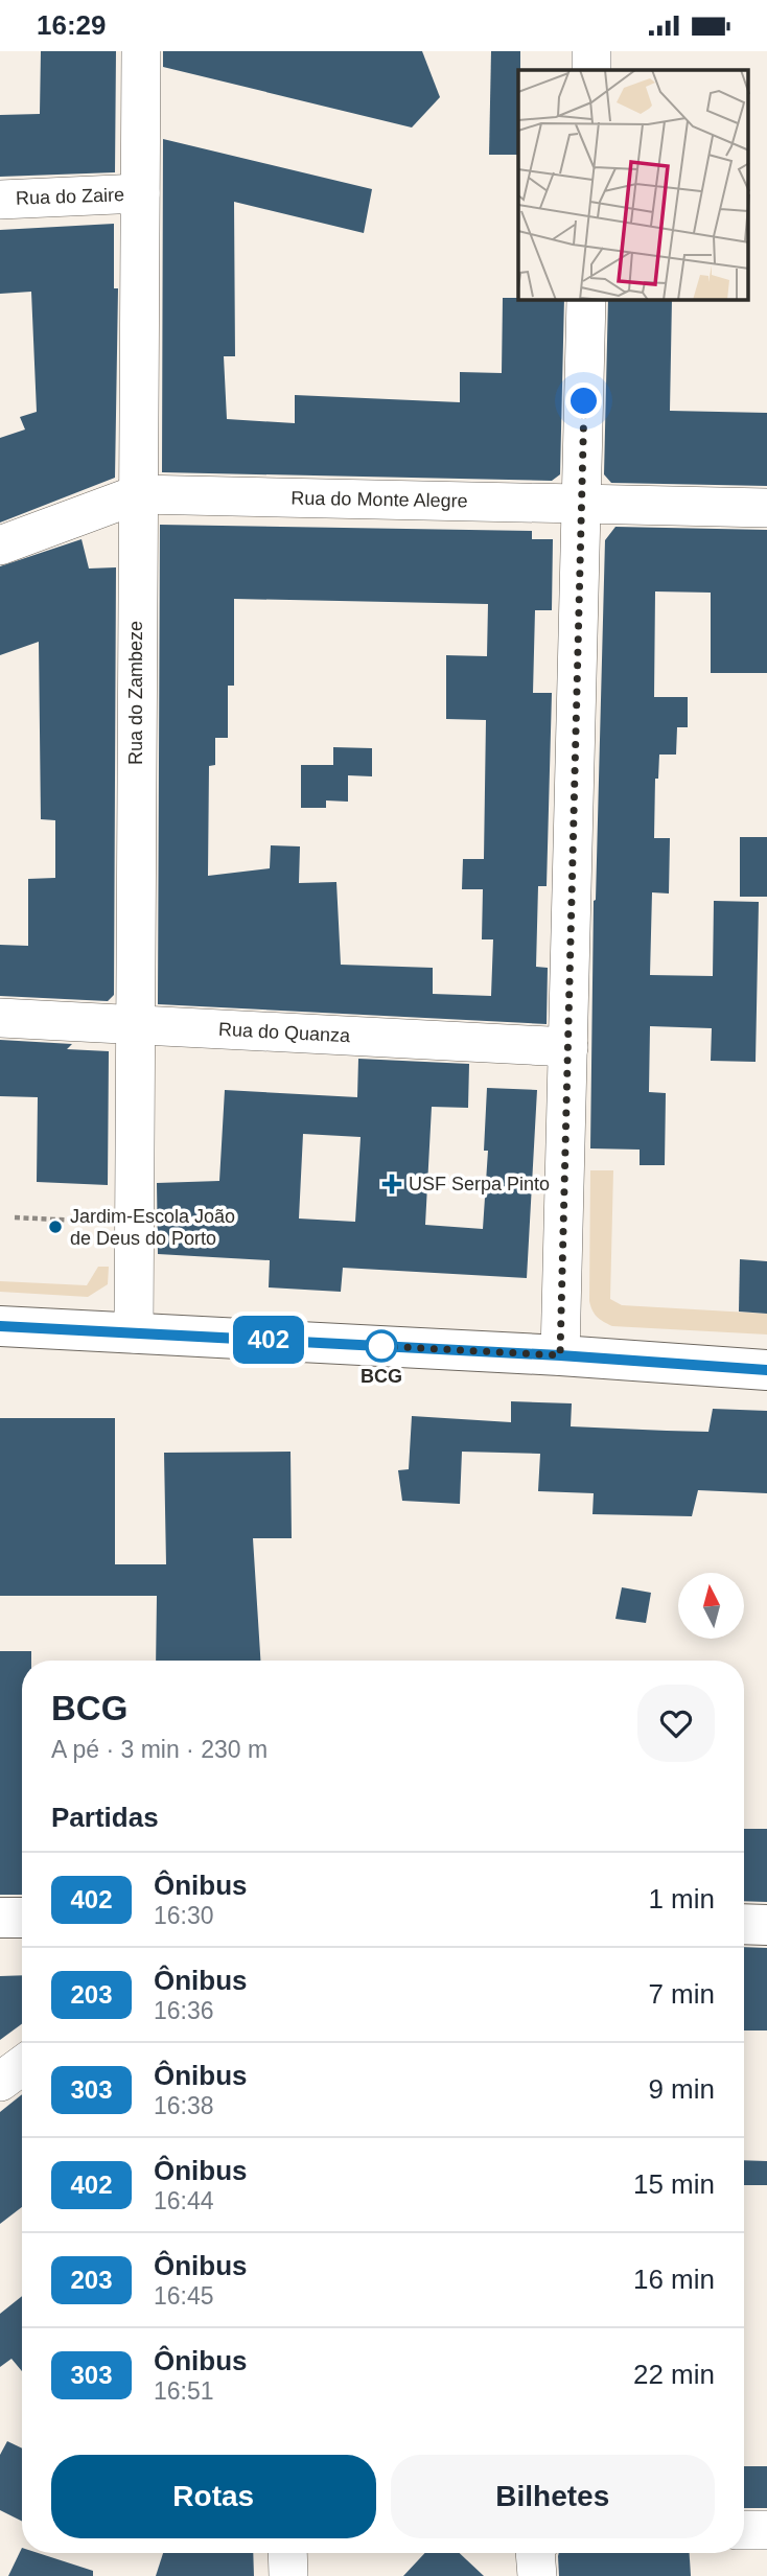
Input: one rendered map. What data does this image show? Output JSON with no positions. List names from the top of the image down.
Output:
{
  "streets": {
    "street": [
      "Rua do Zaire",
      "Rua do Monte Alegre",
      "Rua do Zambeze",
      "Rua do Quanza"
    ]
  },
  "crossings": [
    ["Rua do Zaire", "Rua do Zambeze"],
    ["Rua do Monte Alegre", "Rua do Zambeze"],
    ["Rua do Zambeze", "Rua do Quanza"]
  ],
  "places": {
    "health": ["USF Serpa Pinto"],
    "other": ["Jardim-Escola João de Deus do Porto", "BCG"]
  },
  "lines": ["bus line 402"],
  "north": "top",
  "page": {
    "status": "16:29",
    "on_map": "402",
    "heading": [
      ["BCG", "A pé · 3 min · 230 m"],
      "Partidas"
    ],
    "list": [
      {
        "mark": "402",
        "name": "Ônibus",
        "note": "16:30",
        "value": "1 min"
      },
      {
        "mark": "203",
        "name": "Ônibus",
        "note": "16:36",
        "value": "7 min"
      },
      {
        "mark": "303",
        "name": "Ônibus",
        "note": "16:38",
        "value": "9 min"
      },
      {
        "mark": "402",
        "name": "Ônibus",
        "note": "16:44",
        "value": "15 min"
      },
      {
        "mark": "203",
        "name": "Ônibus",
        "note": "16:45",
        "value": "16 min"
      },
      {
        "mark": "303",
        "name": "Ônibus",
        "note": "16:51",
        "value": "22 min"
      }
    ],
    "buttons": ["Rotas", "Bilhetes"]
  }
}
